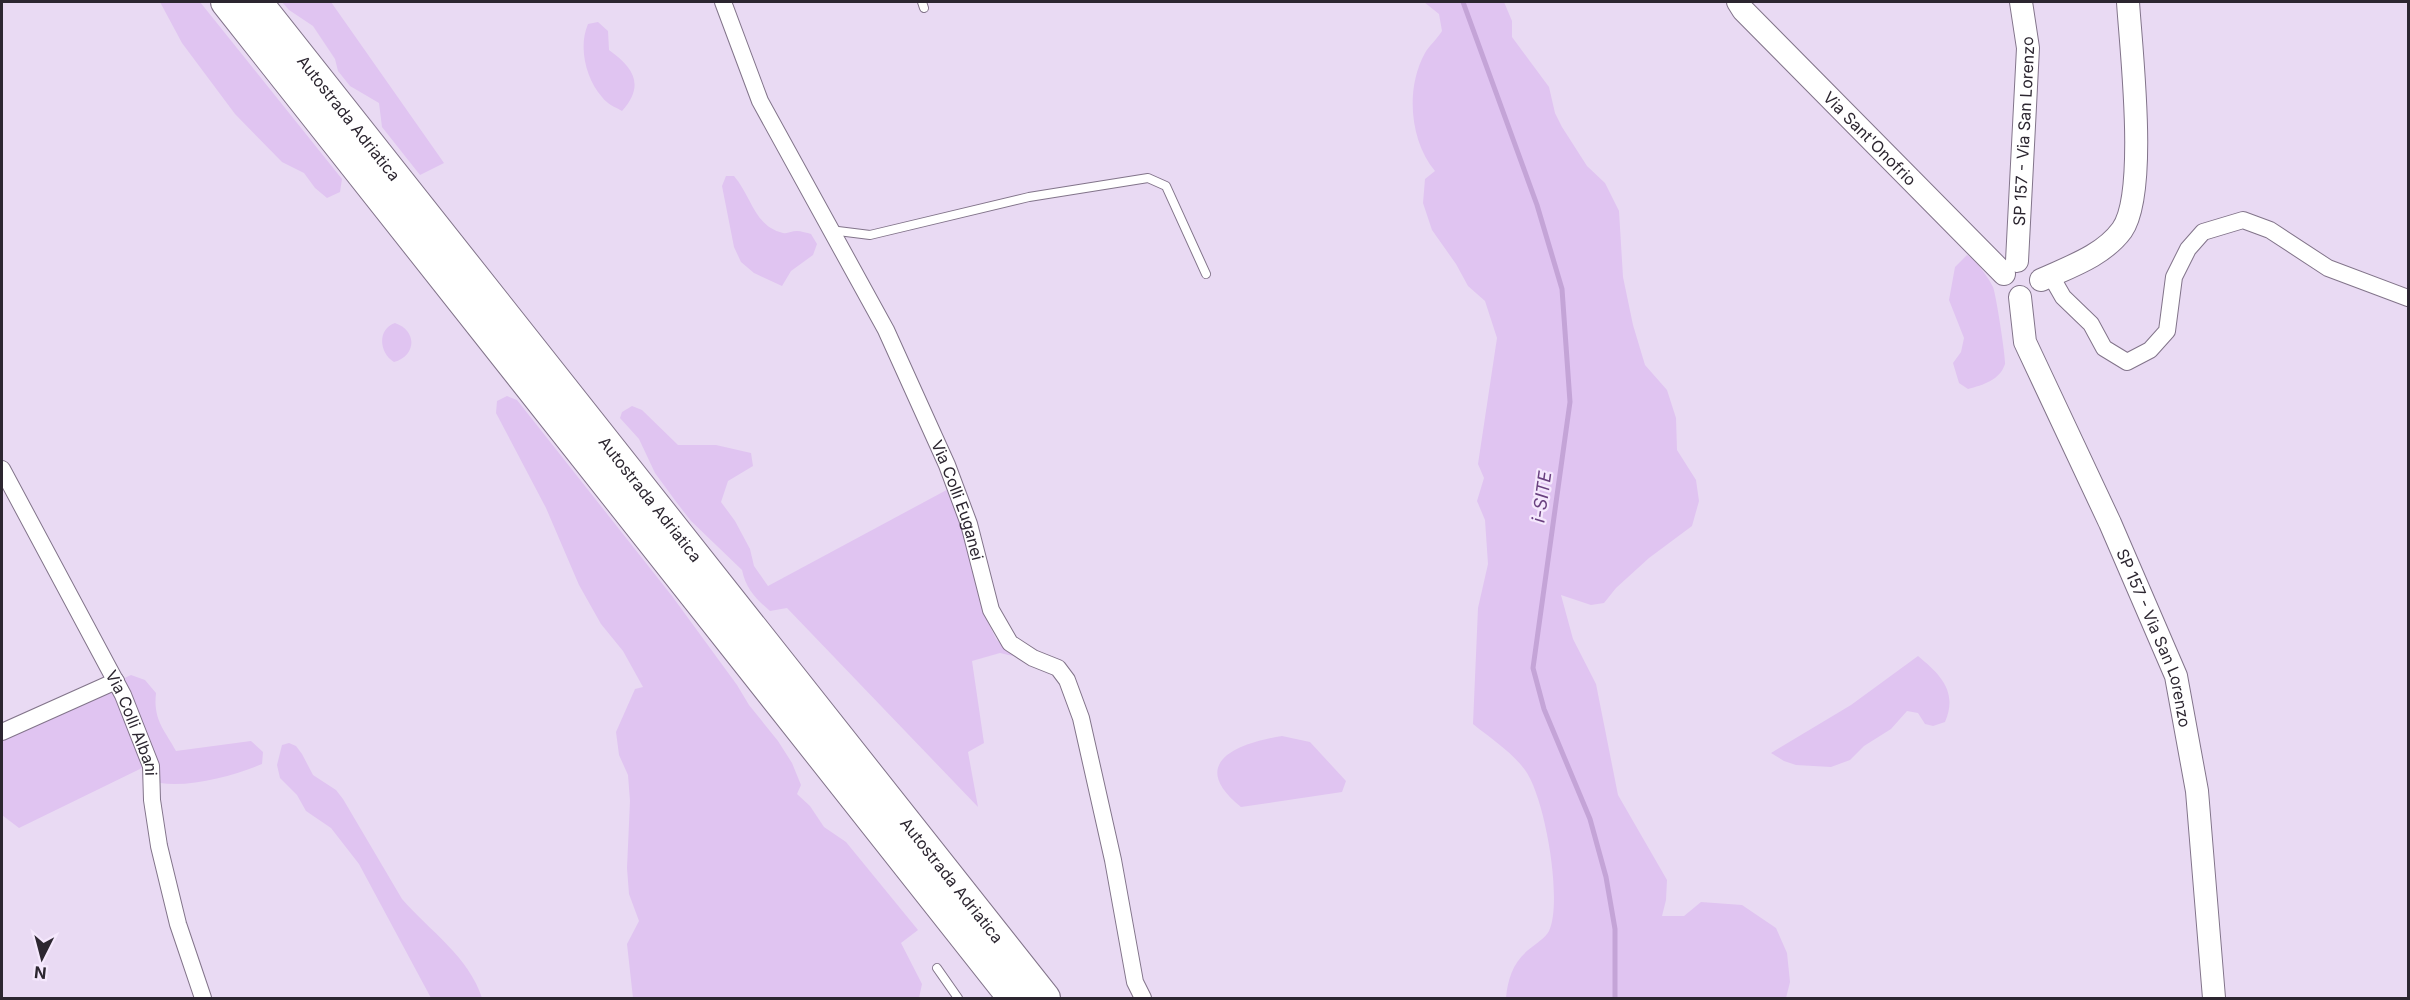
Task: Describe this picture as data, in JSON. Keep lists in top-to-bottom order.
{
  "streets": {
    "highway": ["Autostrada Adriatica"],
    "main road": ["SP 157 - Via San Lorenzo", "Via Sant'Onofrio"],
    "street": ["Via Colli Euganei", "Via Colli Albani"]
  },
  "crossings": [
    ["SP 157 - Via San Lorenzo", "Via Sant'Onofrio"]
  ],
  "water": ["i-SITE"],
  "north": "bottom"
}
